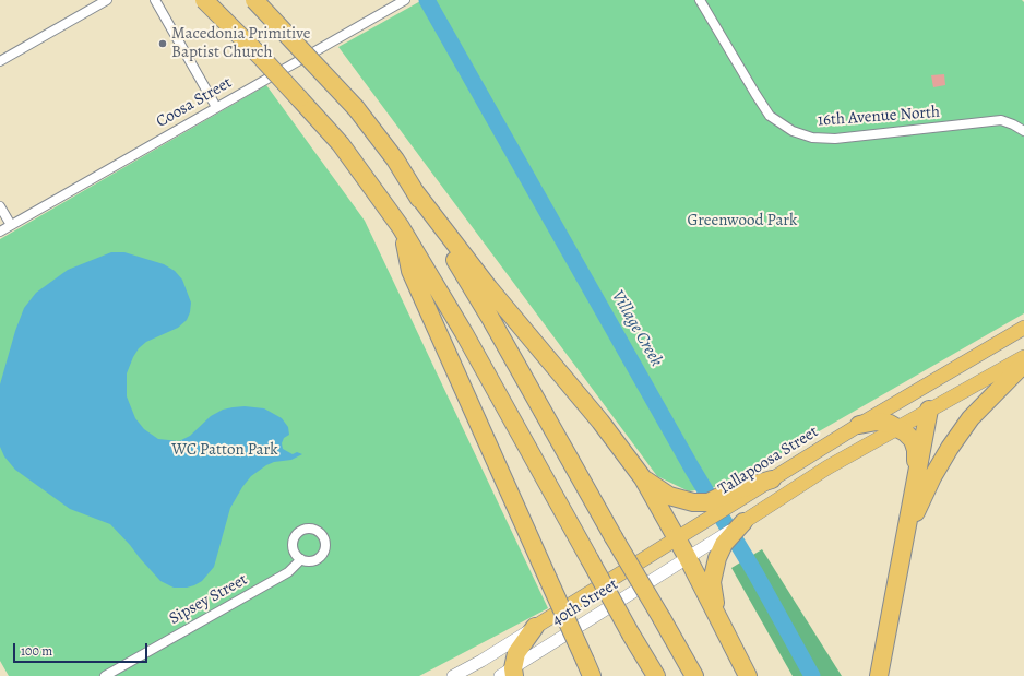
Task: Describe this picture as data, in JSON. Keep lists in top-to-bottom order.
{
  "streets": {
    "main road": ["Tallapoosa Street"],
    "street": [
      "Coosa Street",
      "16th Avenue North",
      "Sipsey Street",
      "40th Street"
    ]
  },
  "crossings": [
    ["Tallapoosa Street", "40th Street"]
  ],
  "water": ["Village Creek"],
  "parks": ["Greenwood Park", "WC Patton Park"],
  "places": ["Macedonia Primitive Baptist Church"],
  "scale_bar": "100 m"
}
